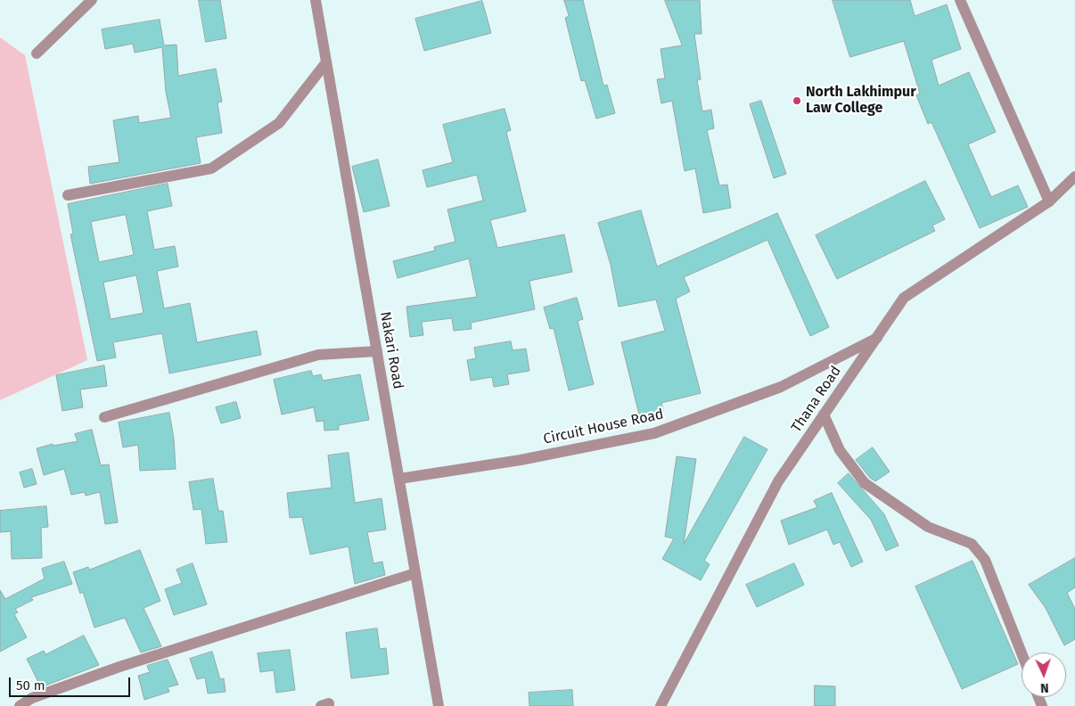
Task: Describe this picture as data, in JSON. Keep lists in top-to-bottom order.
{
  "streets": {
    "street": ["Nakari Road", "Thana Road", "Circuit House Road"]
  },
  "crossings": [
    ["Nakari Road", "Circuit House Road"],
    ["Thana Road", "Circuit House Road"]
  ],
  "places": ["North Lakhimpur Law College"],
  "scale_bar": "50 m",
  "north": "bottom"
}
